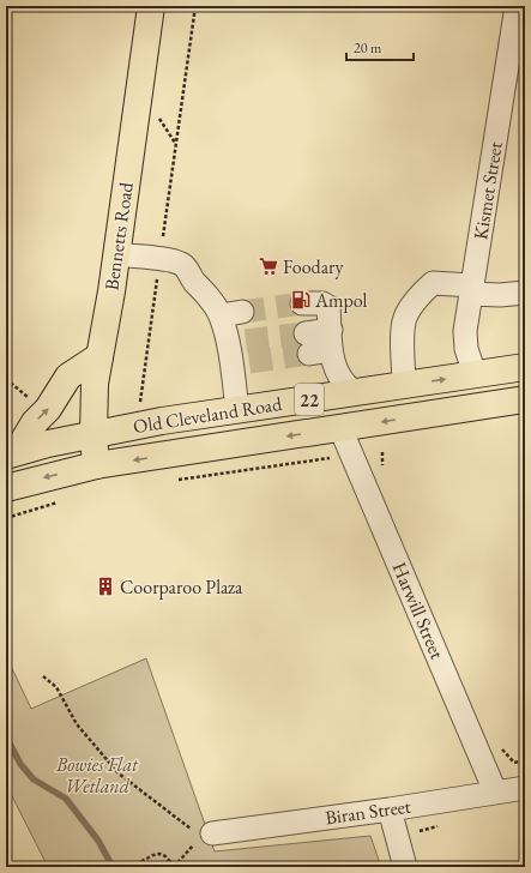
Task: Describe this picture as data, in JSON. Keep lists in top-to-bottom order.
{
  "streets": {
    "main road": ["Bennetts Road", "22", "Old Cleveland Road"],
    "street": ["Kismet Street", "Harwill Street", "Biran Street"]
  },
  "crossings": [
    ["Kismet Street", "Old Cleveland Road"],
    ["Bennetts Road", "Old Cleveland Road"],
    ["Old Cleveland Road", "Harwill Street"],
    ["Harwill Street", "Biran Street"]
  ],
  "parks": ["Bowies Flat Wetland"],
  "places": {
    "supermarket": ["Foodary"],
    "fuel station": ["Ampol"],
    "building": ["Coorparoo Plaza"]
  },
  "scale_bar": "20 m"
}
